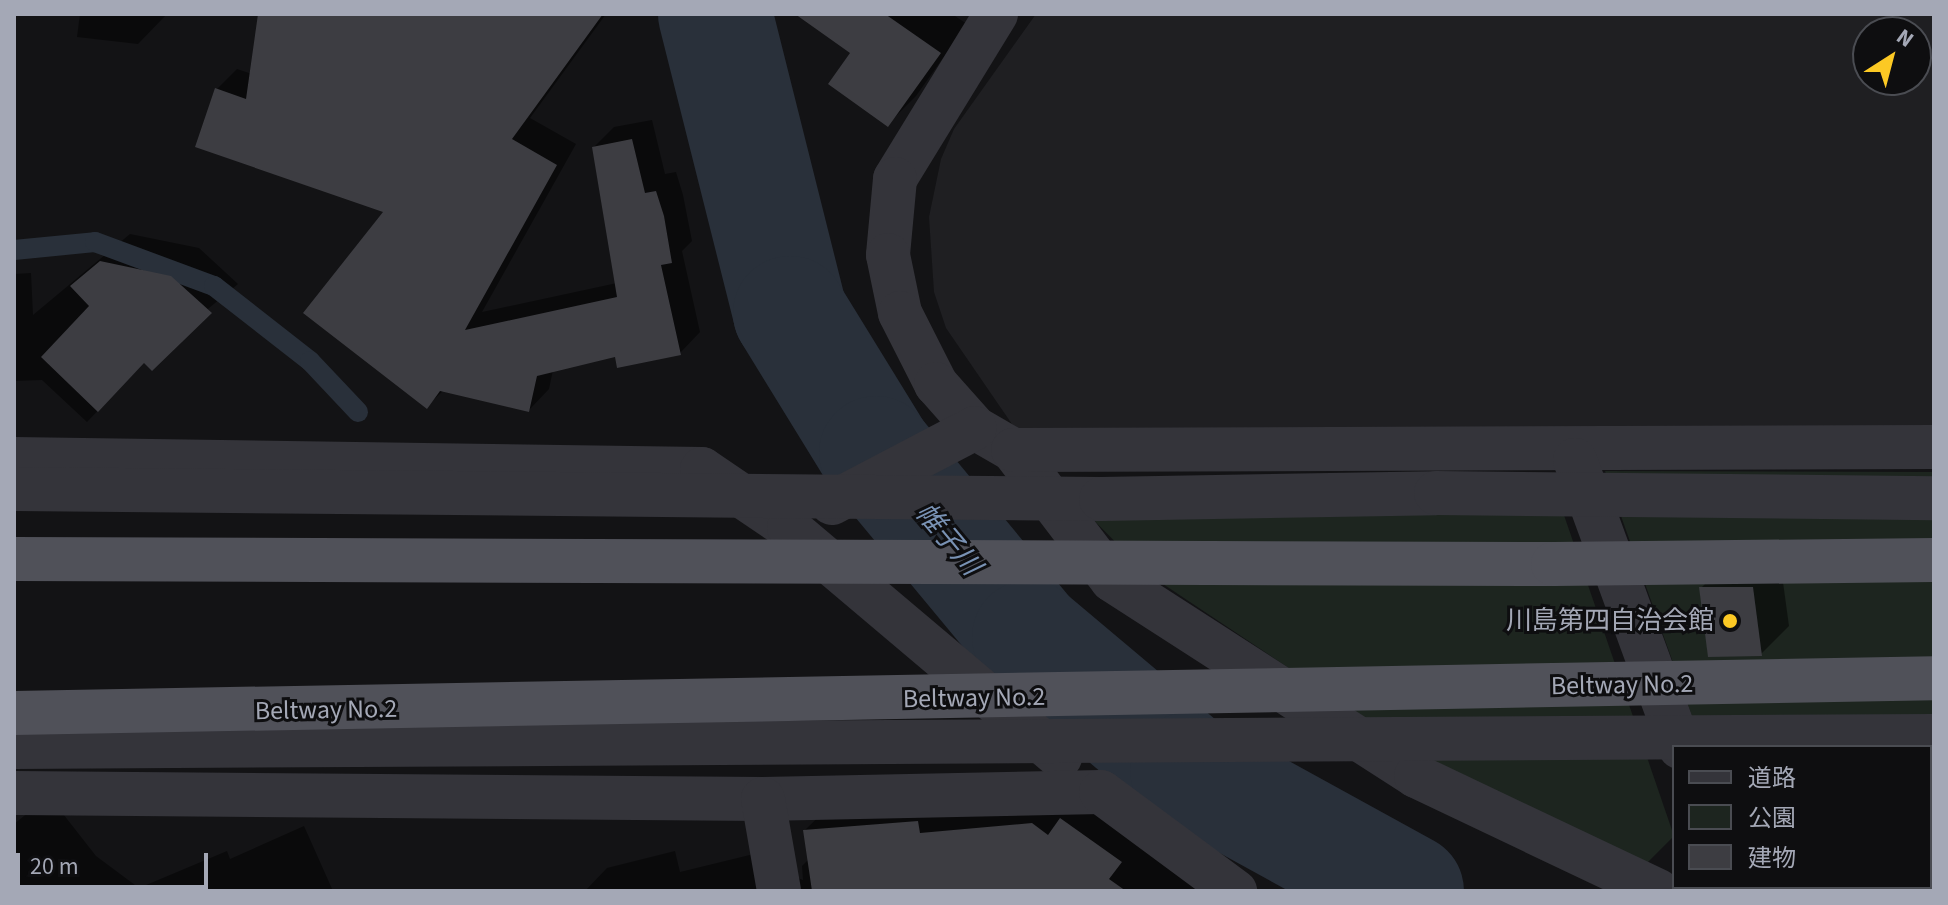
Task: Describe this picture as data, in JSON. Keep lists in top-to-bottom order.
{
  "streets": {
    "main road": ["Beltway No.2"]
  },
  "water": ["帷子川"],
  "places": ["川島第四自治会館"],
  "legend": ["道路", "公園", "建物"],
  "scale_bar": "20 m",
  "north": "top right"
}
